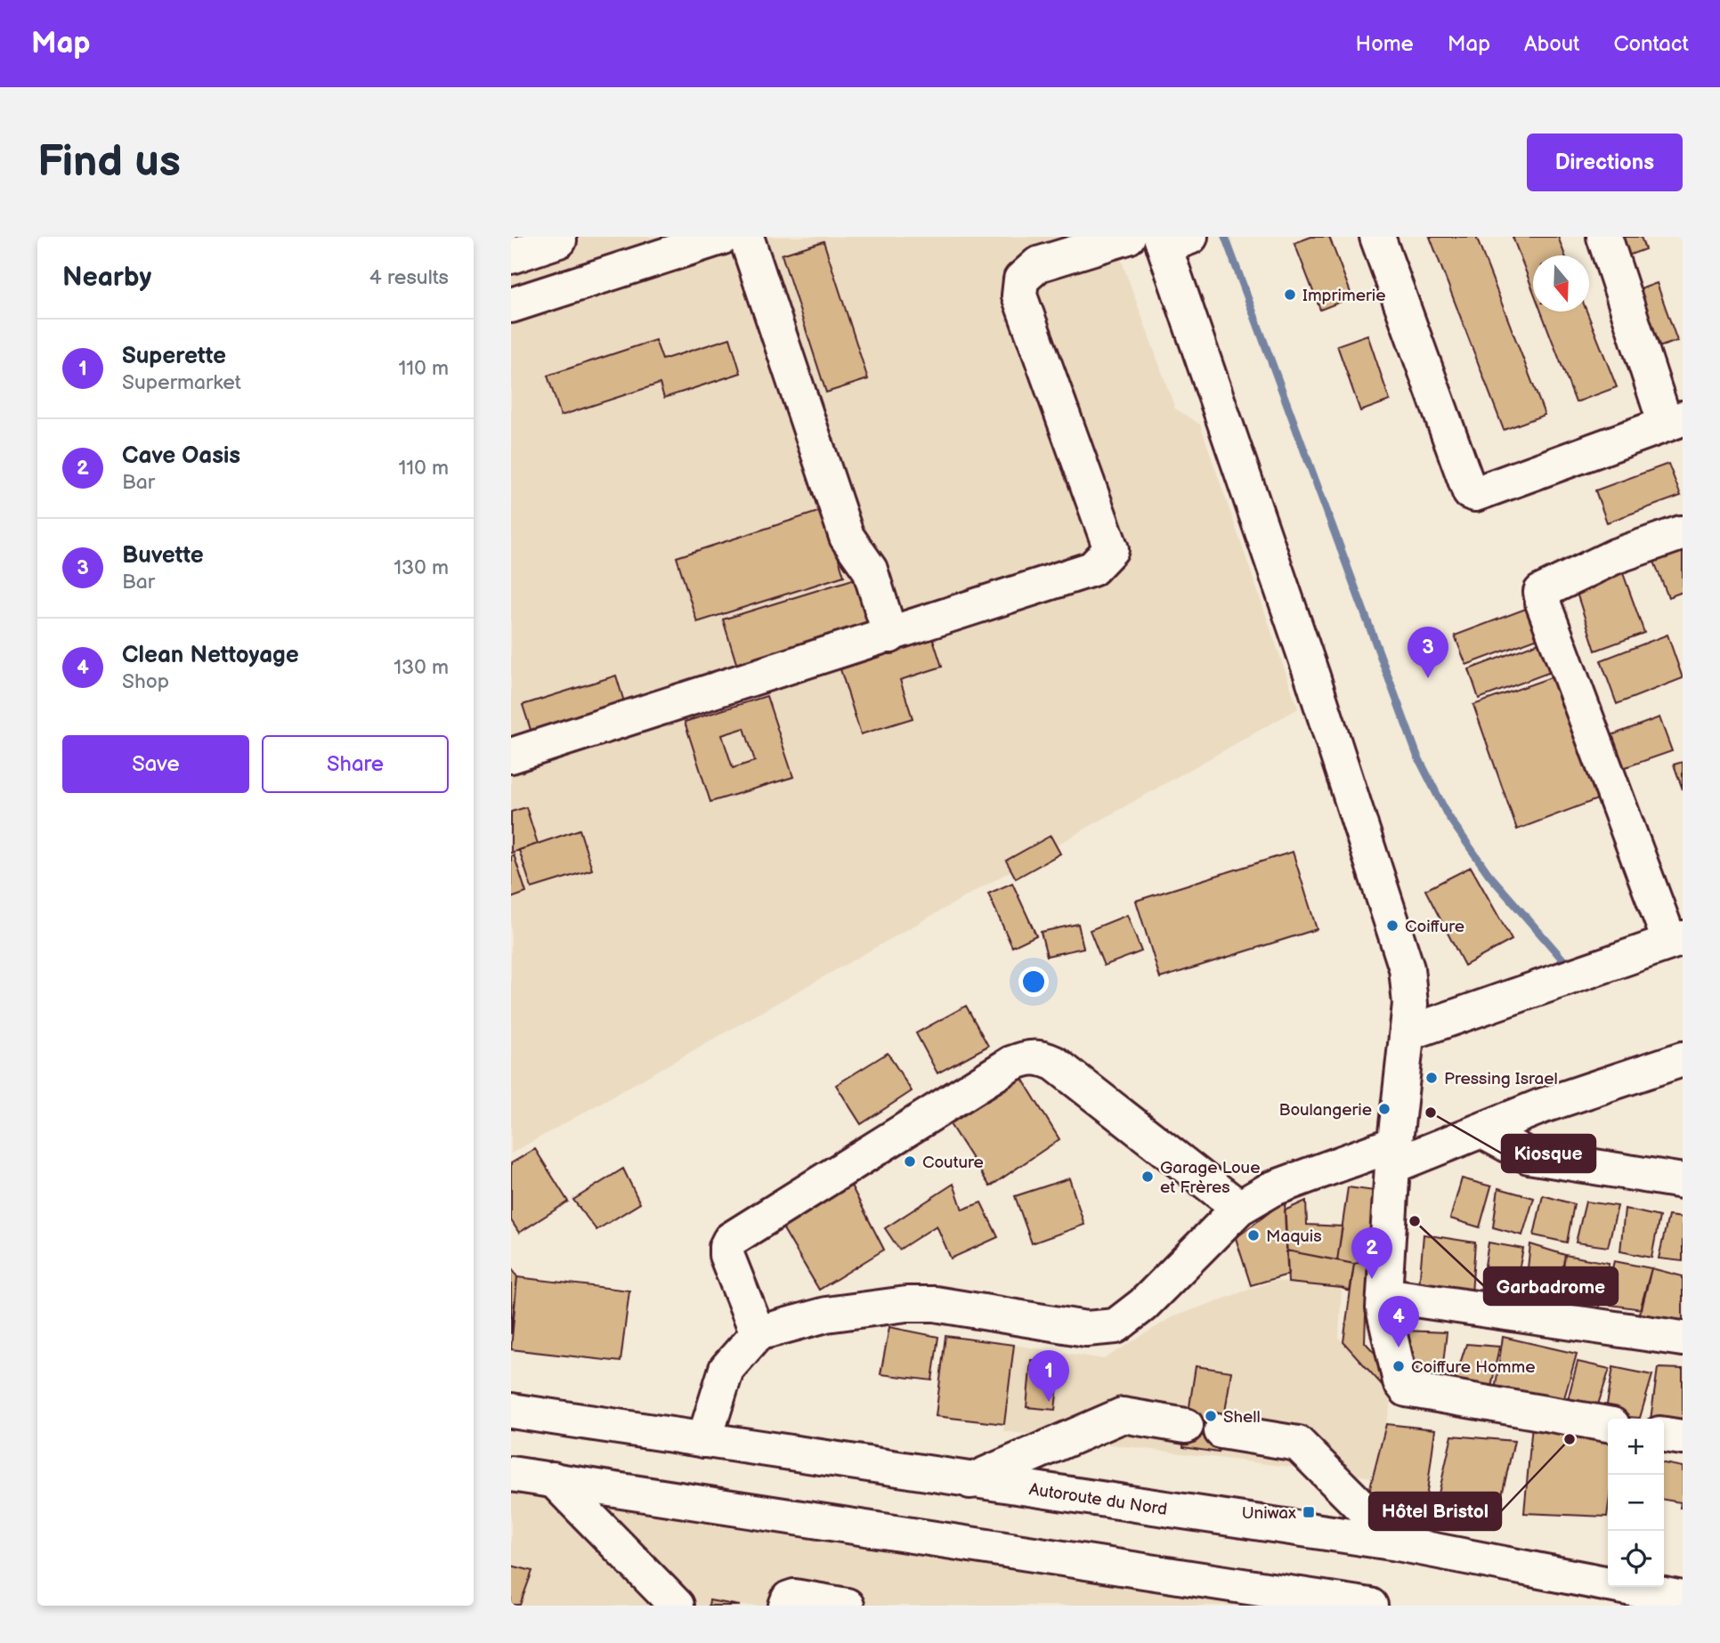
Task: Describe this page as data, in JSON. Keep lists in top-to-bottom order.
{
  "streets": {
    "main road": ["Autoroute du Nord"]
  },
  "places": {
    "other": [
      "Imprimerie",
      "Coiffure",
      "Pressing Israel",
      "Boulangerie",
      "Kiosque",
      "Couture",
      "Garage Loue et Frères",
      "Garbadrome",
      "Maquis",
      "Coiffure Homme",
      "Shell",
      "Hôtel Bristol"
    ],
    "transit": ["Uniwax"]
  },
  "north": "bottom",
  "page": {
    "header": "Map",
    "nav": [
      "Home",
      "Map",
      "About",
      "Contact"
    ],
    "buttons": [
      "Directions",
      ["Save", "Share"]
    ],
    "title": "Find us",
    "heading": ["Nearby", "4 results"],
    "list": [
      {
        "mark": "1",
        "name": "Superette",
        "note": "Supermarket",
        "value": "110 m"
      },
      {
        "mark": "2",
        "name": "Cave Oasis",
        "note": "Bar",
        "value": "110 m"
      },
      {
        "mark": "3",
        "name": "Buvette",
        "note": "Bar",
        "value": "130 m"
      },
      {
        "mark": "4",
        "name": "Clean Nettoyage",
        "note": "Shop",
        "value": "130 m"
      }
    ],
    "pins": [
      "3",
      "2",
      "4",
      "1"
    ],
    "map_buttons": ["+", "−"]
  }
}
